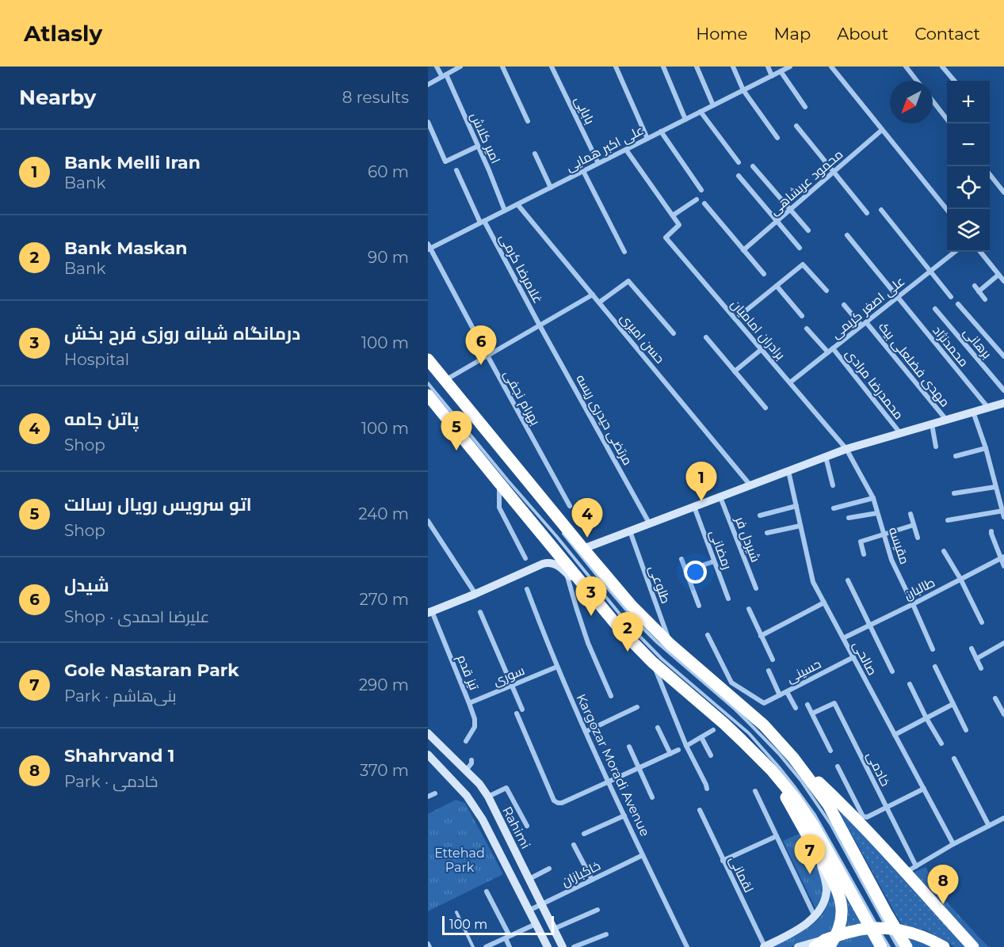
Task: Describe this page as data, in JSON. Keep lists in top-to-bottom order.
{
  "streets": {
    "main road": ["Rahimi"],
    "street": [
      "بابایی",
      "امیر کلاش",
      "علی اکبر همایی",
      "محمود عربشاهی",
      "غلامرضا کرمی",
      "علی اصغر کریمی",
      "برادران امامیان",
      "حسن امیری",
      "برهانی",
      "محمدنژاد",
      "مهدی فضلعلی بیک",
      "محمدرضا مرادی",
      "بهرام نجفی",
      "مرتضی حیدری ریسه",
      "شیردل فر",
      "مقیسه",
      "رمضانی",
      "طلوعی",
      "طالبان",
      "صالحی",
      "حسینی",
      "تیز قدم",
      "سوری",
      "Kargozar Moradi Avenue",
      "خادمی",
      "خاکبازان",
      "لقمانی"
    ]
  },
  "crossings": [
    ["بابایی", "علی اکبر همایی"],
    ["امیر کلاش", "علی اکبر همایی"],
    ["علی اکبر همایی", "غلامرضا کرمی"],
    ["علی اکبر همایی", "حسن امیری"],
    ["علی اکبر همایی", "بهرام نجفی"],
    ["غلامرضا کرمی", "مرتضی حیدری ریسه"],
    ["علی اصغر کریمی", "برادران امامیان"],
    ["علی اصغر کریمی", "محمدنژاد"],
    ["علی اصغر کریمی", "مهدی فضلعلی بیک"],
    ["علی اصغر کریمی", "محمدرضا مرادی"],
    ["برادران امامیان", "مقیسه"],
    ["مقیسه", "طالبان"],
    ["طالبان", "صالحی"],
    ["صالحی", "حسینی"],
    ["تیز قدم", "سوری"],
    ["سوری", "Kargozar Moradi Avenue"],
    ["Kargozar Moradi Avenue", "خاکبازان"],
    ["Rahimi", "خاکبازان"]
  ],
  "parks": ["Ettehad Park"],
  "scale_bar": "100 m",
  "north": "bottom left",
  "page": {
    "header": "Atlasly",
    "nav": [
      "Home",
      "Map",
      "About",
      "Contact"
    ],
    "heading": ["Nearby", "8 results"],
    "map_buttons": ["+", "−"],
    "list": [
      {
        "mark": "1",
        "name": "Bank Melli Iran",
        "note": "Bank",
        "value": "60 m"
      },
      {
        "mark": "2",
        "name": "Bank Maskan",
        "note": "Bank",
        "value": "90 m"
      },
      {
        "mark": "3",
        "name": "درمانگاه شبانه روزی فرح بخش",
        "note": "Hospital",
        "value": "100 m"
      },
      {
        "mark": "4",
        "name": "پاتن جامه",
        "note": "Shop",
        "value": "100 m"
      },
      {
        "mark": "5",
        "name": "اتو سرویس رویال رسالت",
        "note": "Shop",
        "value": "240 m"
      },
      {
        "mark": "6",
        "name": "شیدل",
        "note": "Shop · علیرضا احمدی",
        "value": "270 m"
      },
      {
        "mark": "7",
        "name": "Gole Nastaran Park",
        "note": "Park · بنی‌هاشم",
        "value": "290 m"
      },
      {
        "mark": "8",
        "name": "Shahrvand 1",
        "note": "Park · خادمی",
        "value": "370 m"
      }
    ],
    "pins": [
      "6",
      "5",
      "1",
      "4",
      "3",
      "2",
      "7",
      "8"
    ],
    "scale": "100 m"
  }
}
